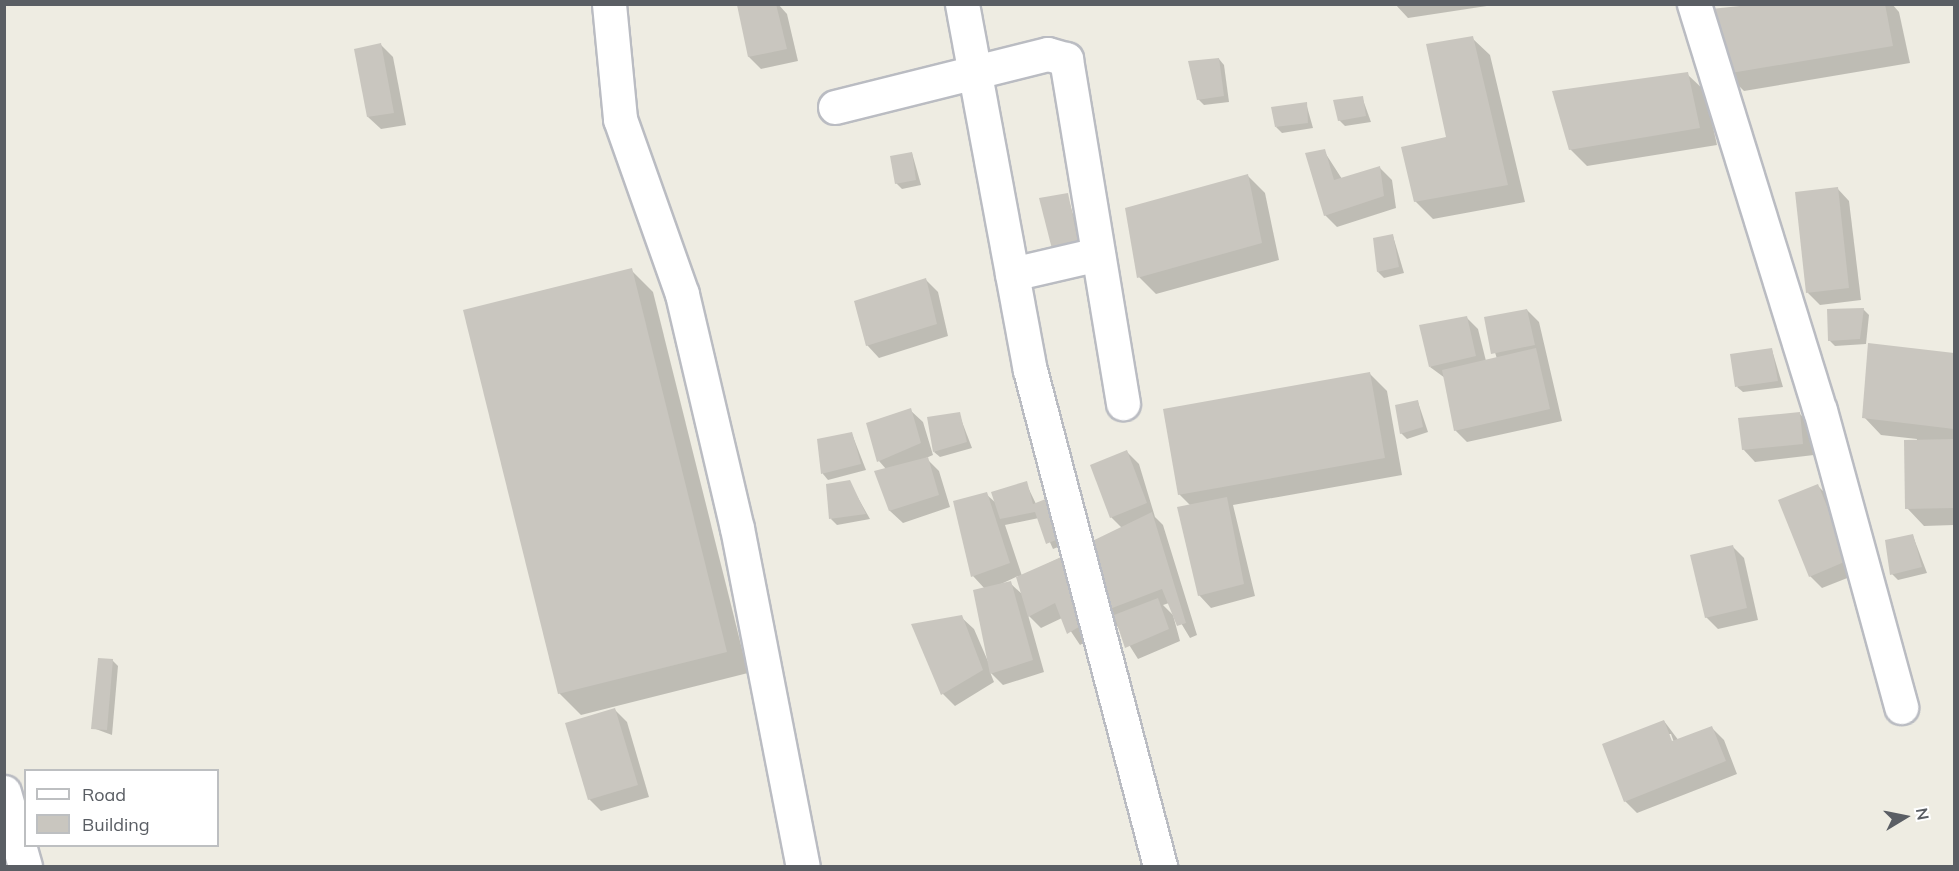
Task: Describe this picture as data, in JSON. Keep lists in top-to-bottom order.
{
  "legend": ["Road", "Building"],
  "north": "right"
}
